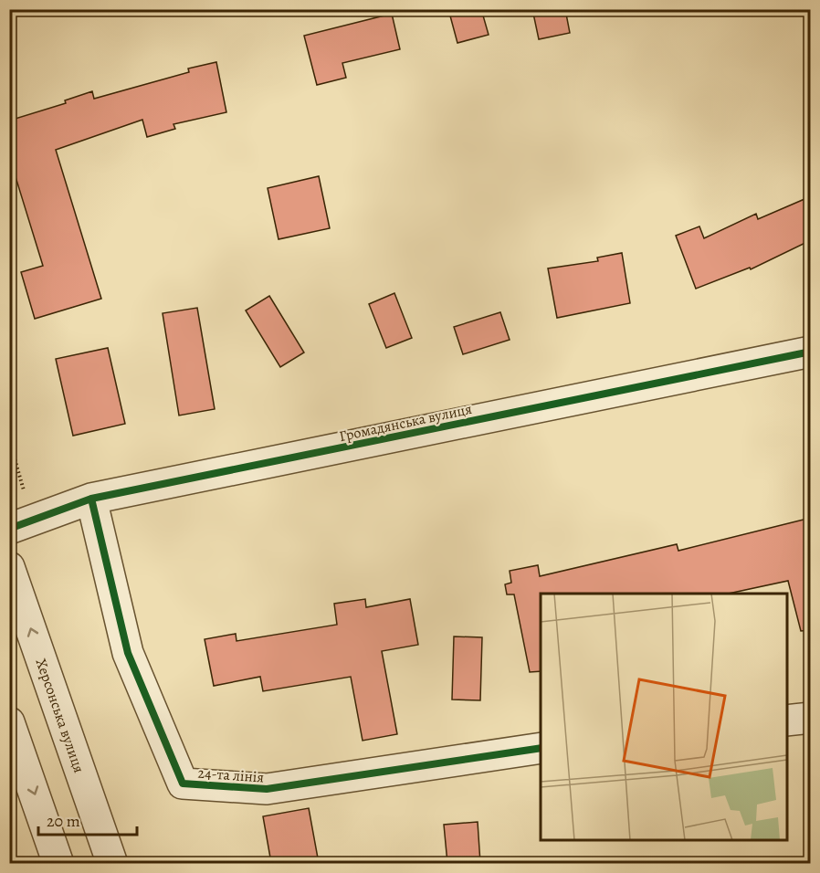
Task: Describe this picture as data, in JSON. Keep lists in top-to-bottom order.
{
  "streets": {
    "street": ["Громадянська вулиця", "Херсонська вулиця", "24-та лінія"]
  },
  "crossings": [
    ["Громадянська вулиця", "24-та лінія"]
  ],
  "scale_bar": "20 m"
}
